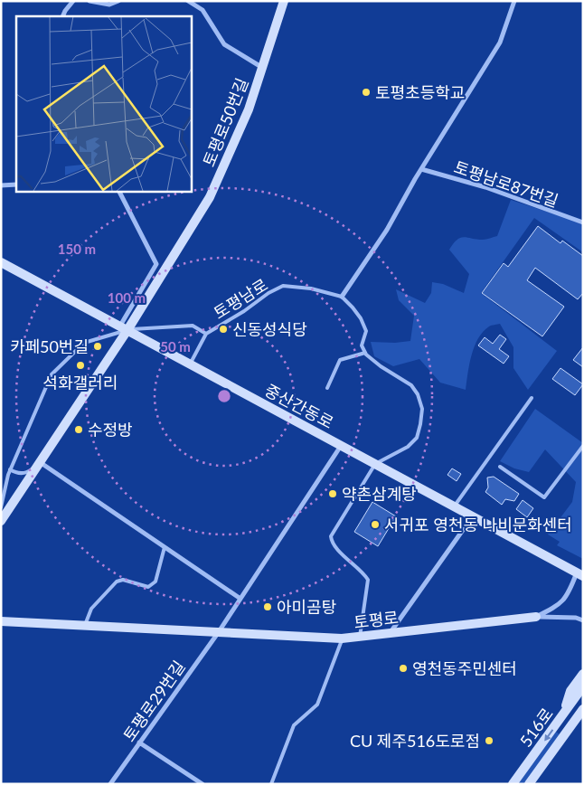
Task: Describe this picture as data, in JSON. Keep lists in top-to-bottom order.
{
  "streets": {
    "street": [
      "토평로50번길",
      "토평남로87번길",
      "중산간동로",
      "토평로",
      "토평로29번길",
      "516로"
    ],
    "lane": ["토평남로"]
  },
  "crossings": [
    ["토평로50번길", "토평남로"],
    ["토평로50번길", "중산간동로"],
    ["토평남로", "중산간동로"],
    ["토평로", "토평로29번길"]
  ],
  "places": [
    "토평초등학교",
    "신동성식당",
    "카페50번길",
    "석화갤러리",
    "수정방",
    "약촌삼계탕",
    "서귀포 영천동 나비문화센터",
    "아미곰탕",
    "영천동주민센터",
    "CU 제주516도로점"
  ],
  "rings": ["150 m", "100 m", "50 m"]
}
